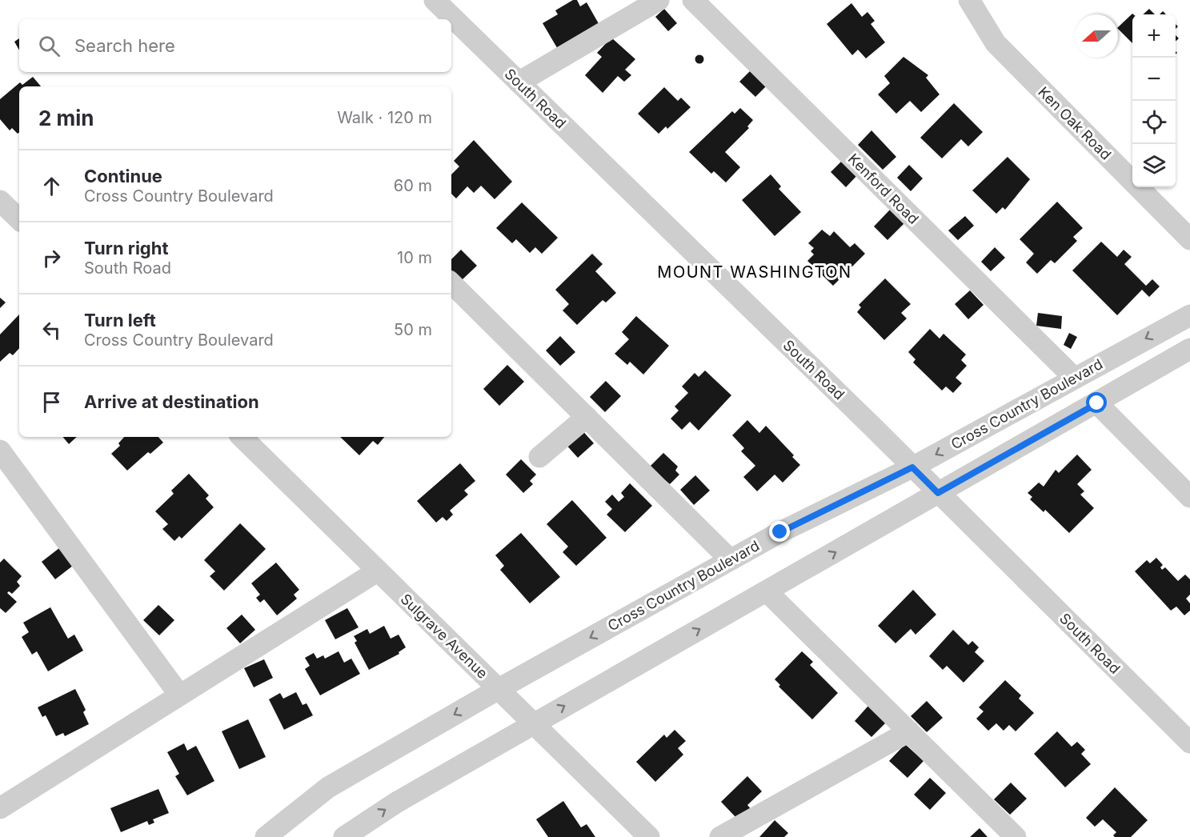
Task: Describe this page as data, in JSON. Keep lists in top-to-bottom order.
{
  "streets": {
    "street": [
      "South Road",
      "Ken Oak Road",
      "Kenford Road",
      "Cross Country Boulevard",
      "Sulgrave Avenue"
    ]
  },
  "crossings": [
    ["South Road", "Cross Country Boulevard"],
    ["Kenford Road", "Cross Country Boulevard"],
    ["Cross Country Boulevard", "Sulgrave Avenue"]
  ],
  "districts": ["MOUNT WASHINGTON"],
  "north": "left",
  "page": {
    "map_buttons": ["+", "−"],
    "search": "Search here",
    "heading": ["2 min", "Walk · 120 m"],
    "list": [
      ["Continue", "Cross Country Boulevard", "60 m"],
      ["Turn right", "South Road", "10 m"],
      ["Turn left", "Cross Country Boulevard", "50 m"],
      "Arrive at destination"
    ]
  }
}
